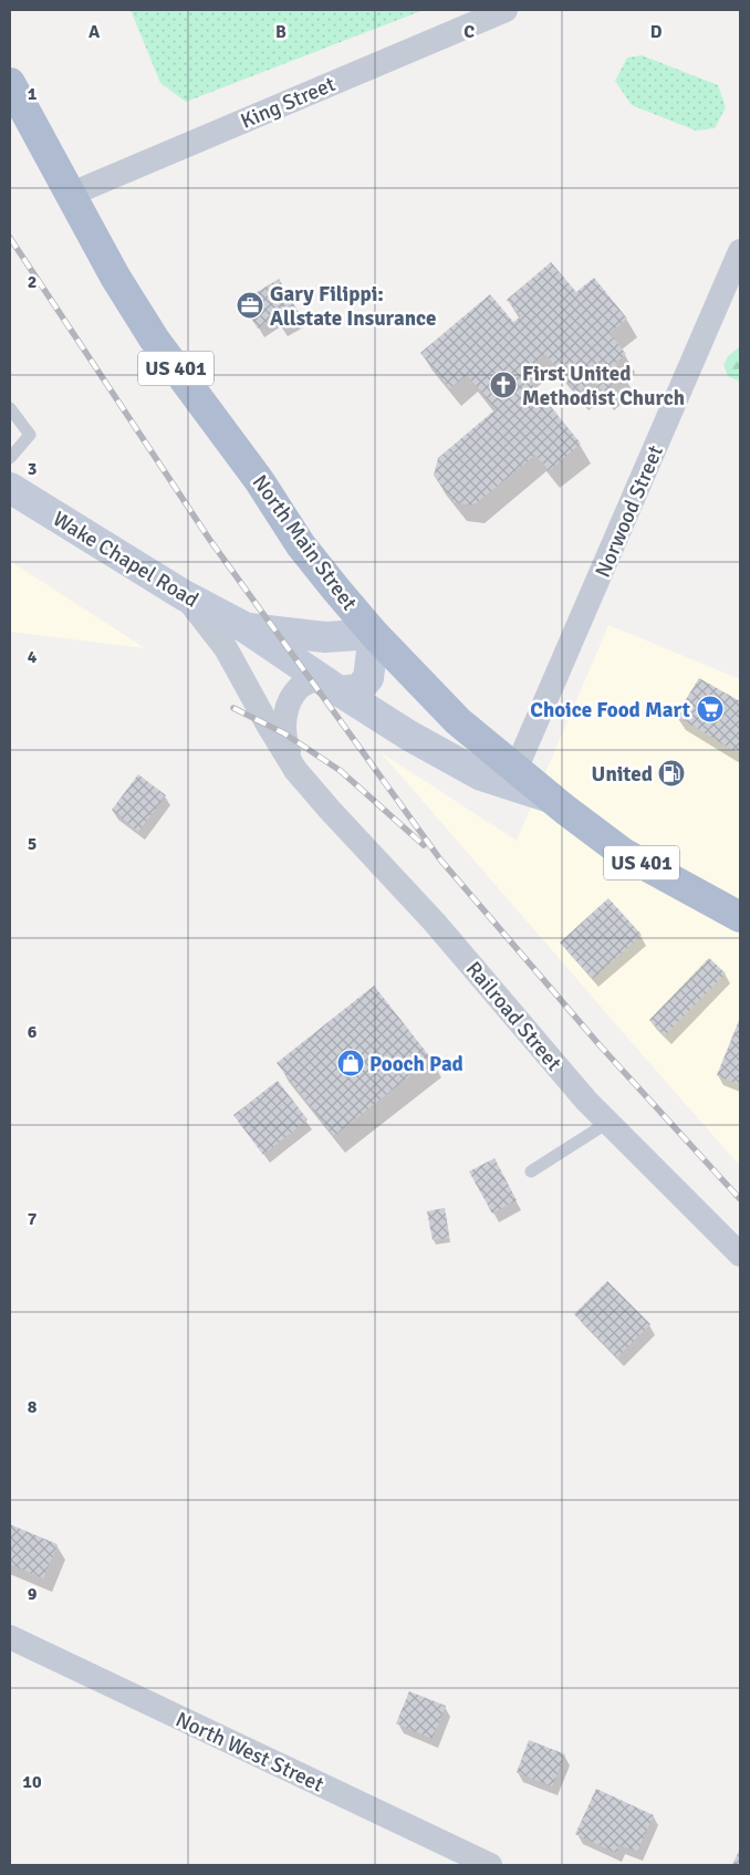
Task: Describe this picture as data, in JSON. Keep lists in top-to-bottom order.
{
  "streets": {
    "main road": ["US 401", "North Main Street", "Wake Chapel Road"],
    "street": [
      "King Street",
      "Norwood Street",
      "Railroad Street",
      "North West Street"
    ]
  },
  "crossings": [
    ["King Street", "North Main Street"],
    ["Norwood Street", "North Main Street"],
    ["North Main Street", "Wake Chapel Road"],
    ["Wake Chapel Road", "Railroad Street"]
  ],
  "places": {
    "office": ["Gary Filippi: Allstate Insurance"],
    "church": ["First United Methodist Church"],
    "supermarket": ["Choice Food Mart"],
    "fuel station": ["United"],
    "shop": ["Pooch Pad"]
  },
  "grid": {
    "columns": [
      "A",
      "B",
      "C",
      "D"
    ],
    "rows": [
      "1",
      "2",
      "3",
      "4",
      "5",
      "6",
      "7",
      "8",
      "9",
      "10"
    ]
  }
}
